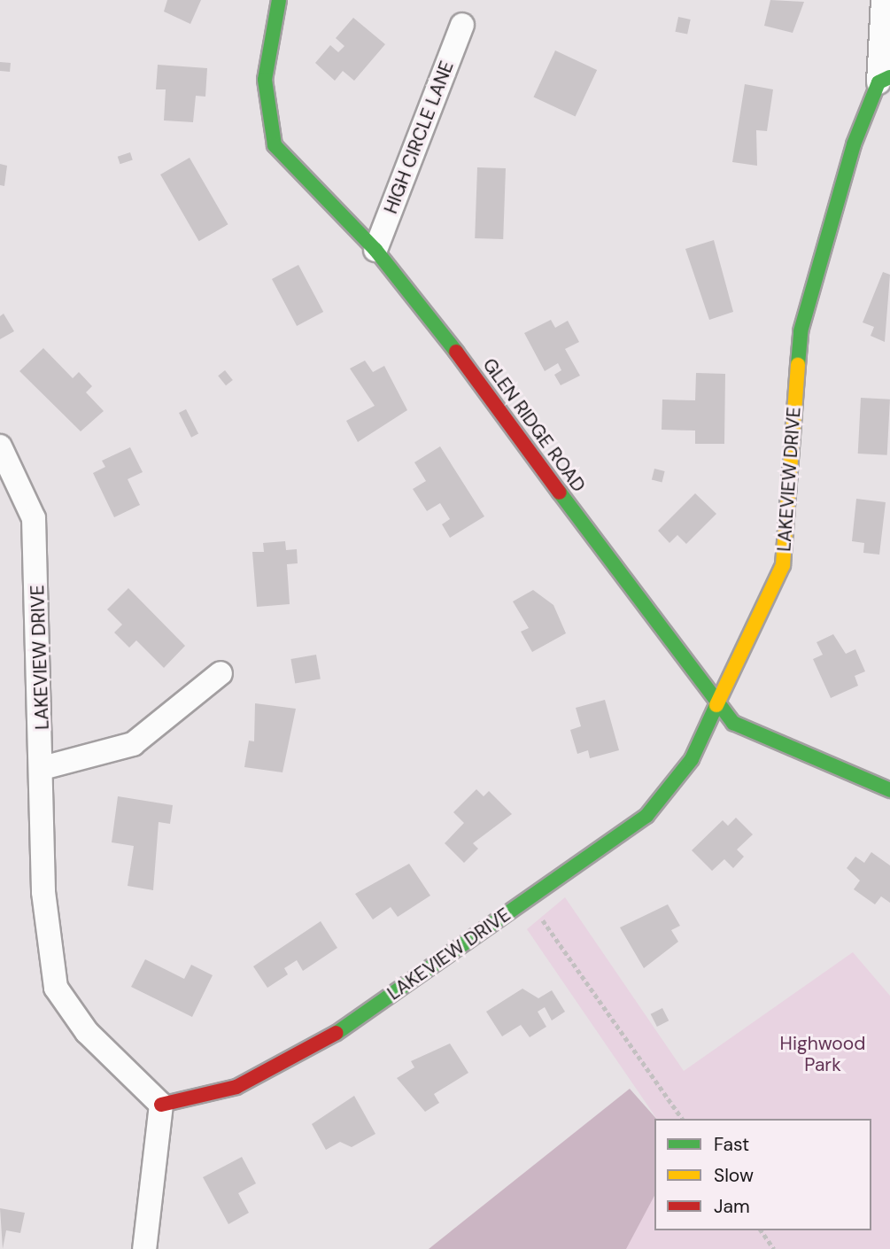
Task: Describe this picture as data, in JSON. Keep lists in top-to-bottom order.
{
  "streets": {
    "street": ["HIGH CIRCLE LANE", "GLEN RIDGE ROAD", "LAKEVIEW DRIVE"]
  },
  "crossings": [
    ["HIGH CIRCLE LANE", "GLEN RIDGE ROAD"],
    ["GLEN RIDGE ROAD", "LAKEVIEW DRIVE"]
  ],
  "parks": ["Highwood Park"],
  "legend": ["Fast", "Slow", "Jam"]
}
